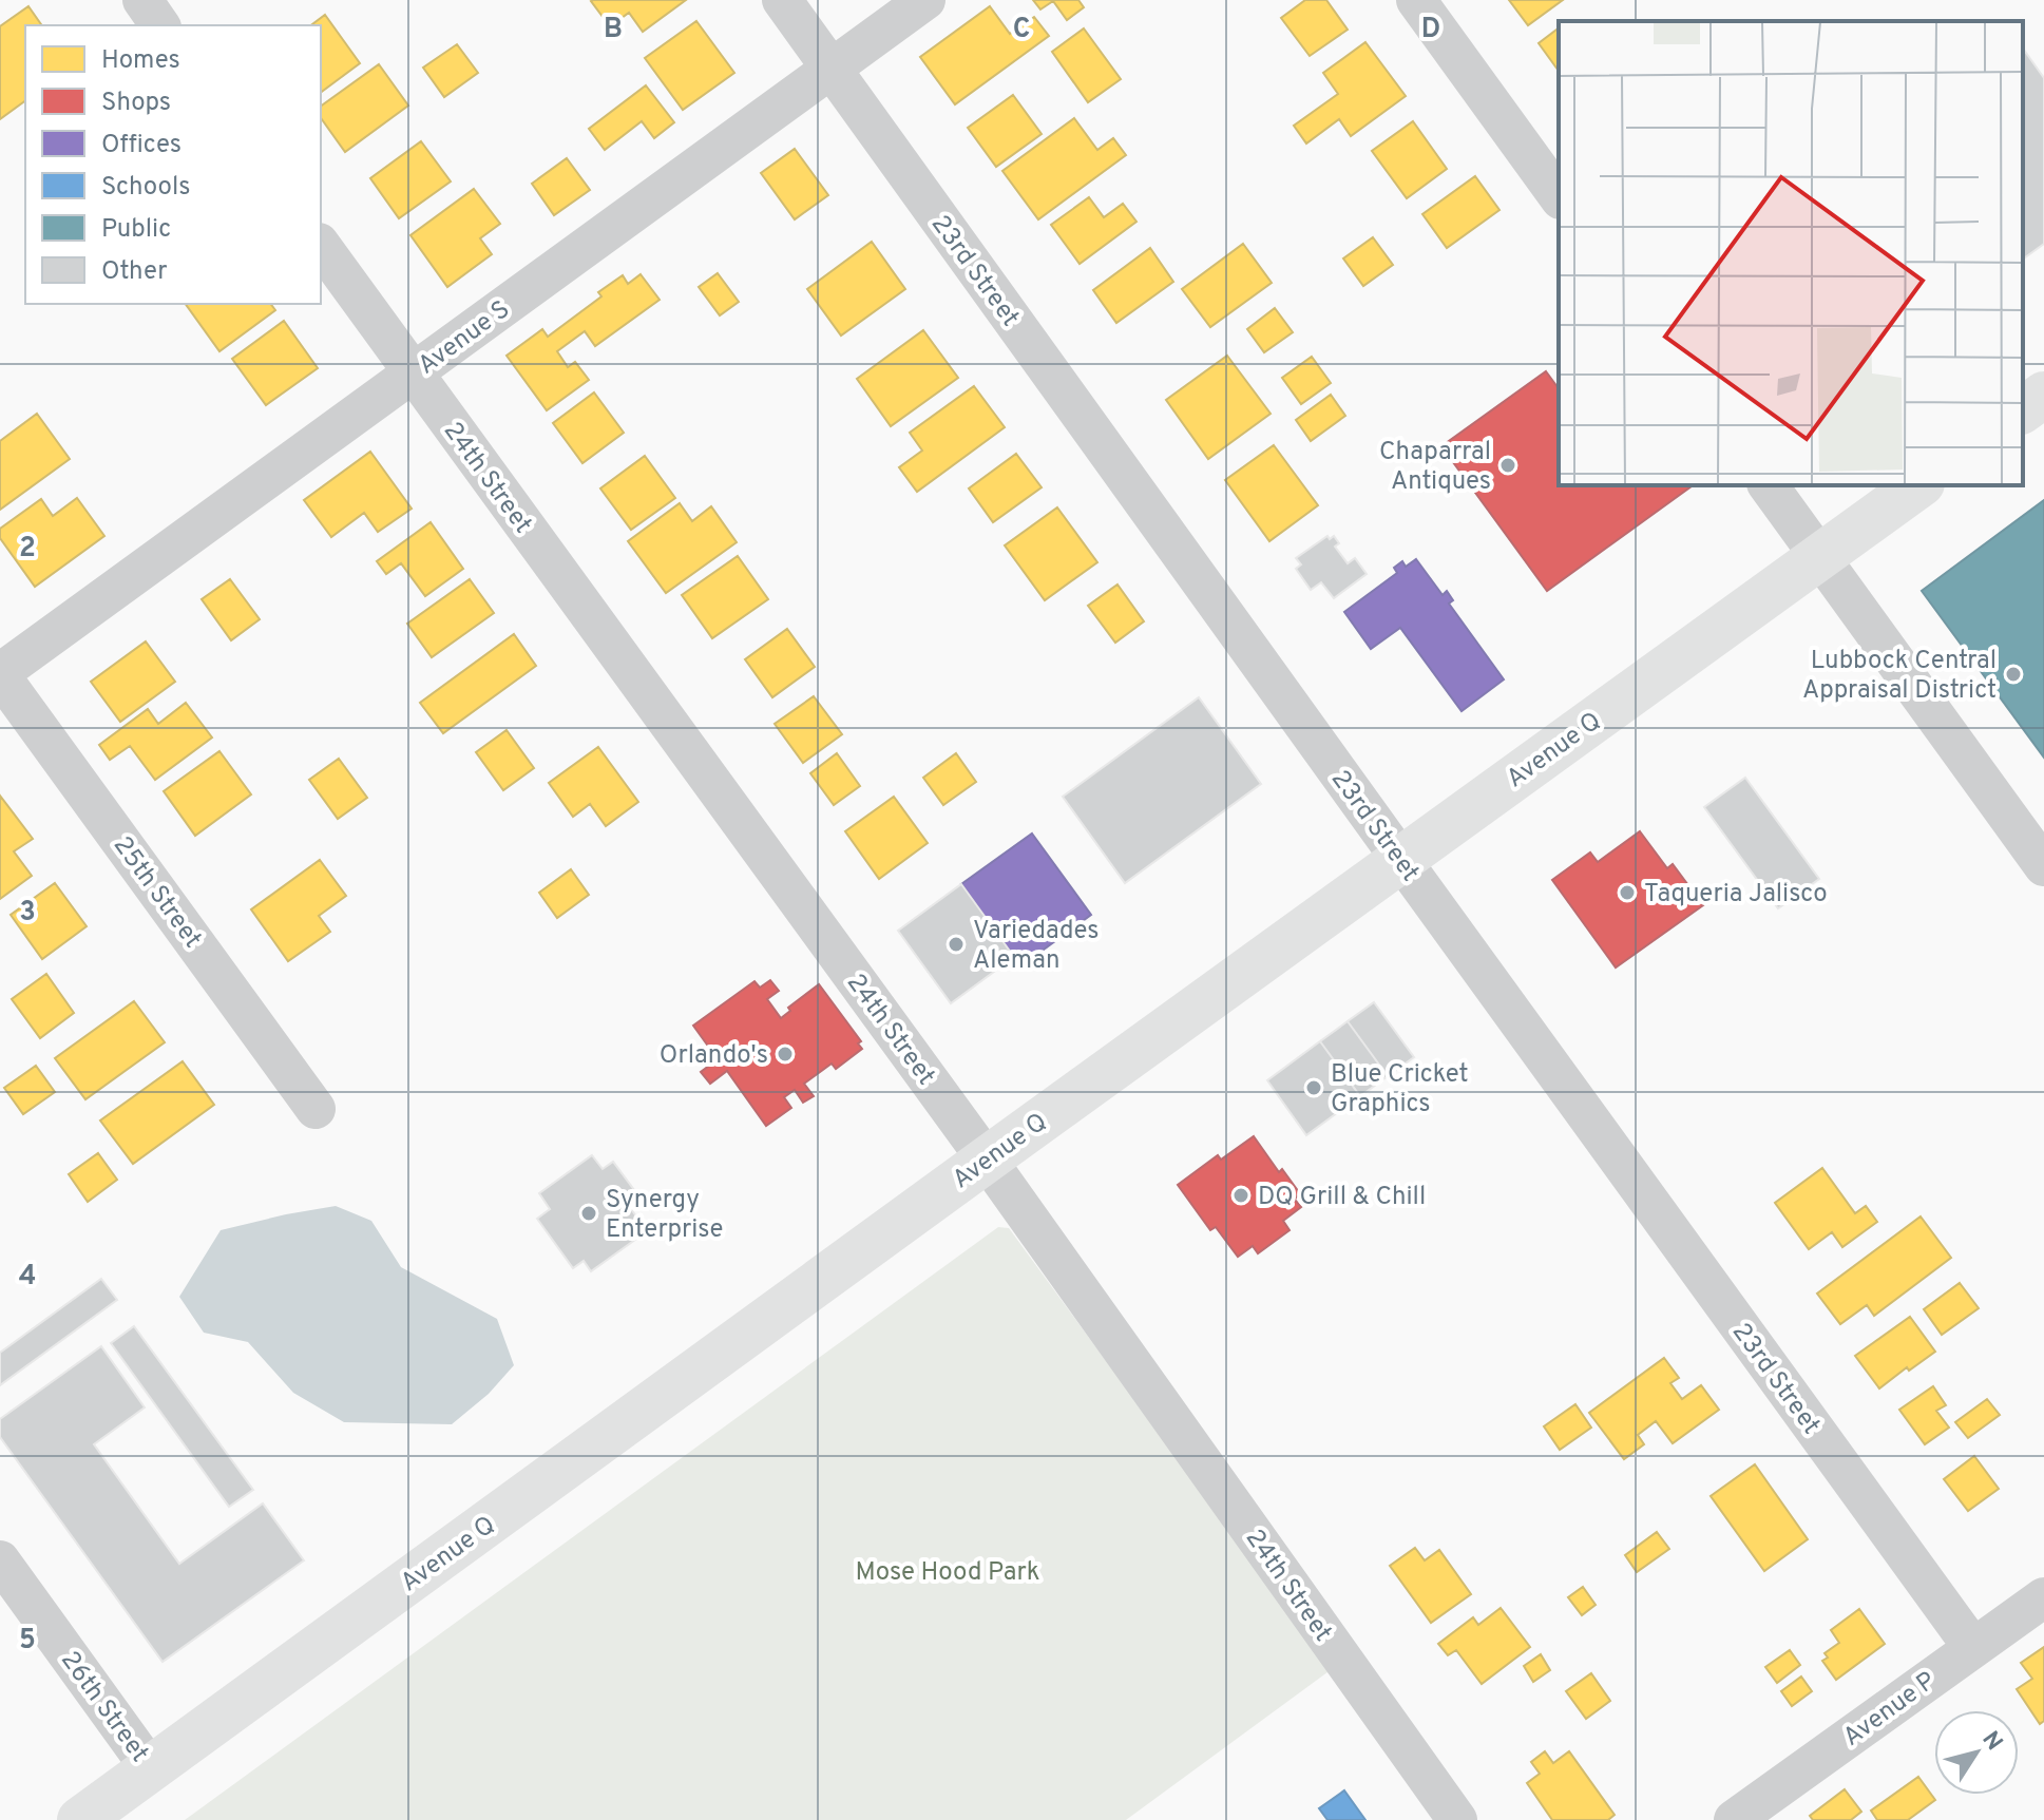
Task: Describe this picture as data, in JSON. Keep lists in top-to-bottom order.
{
  "streets": {
    "highway": ["Avenue Q"],
    "street": [
      "23rd Street",
      "Avenue S",
      "24th Street",
      "25th Street",
      "26th Street",
      "Avenue P"
    ]
  },
  "crossings": [
    ["23rd Street", "Avenue S"],
    ["23rd Street", "Avenue Q"],
    ["23rd Street", "Avenue P"],
    ["Avenue S", "24th Street"],
    ["Avenue S", "25th Street"],
    ["24th Street", "Avenue Q"],
    ["Avenue Q", "26th Street"]
  ],
  "parks": ["Mose Hood Park"],
  "places": [
    "Chaparral Antiques",
    "Lubbock Central Appraisal District",
    "Taqueria Jalisco",
    "Variedades Aleman",
    "Orlando's",
    "Blue Cricket Graphics",
    "DQ Grill & Chill",
    "Synergy Enterprise"
  ],
  "legend": [
    "Homes",
    "Shops",
    "Offices",
    "Schools",
    "Public",
    "Other"
  ],
  "north": "top right",
  "grid": {
    "columns": ["B", "C", "D"],
    "rows": [
      "2",
      "3",
      "4",
      "5"
    ]
  }
}
